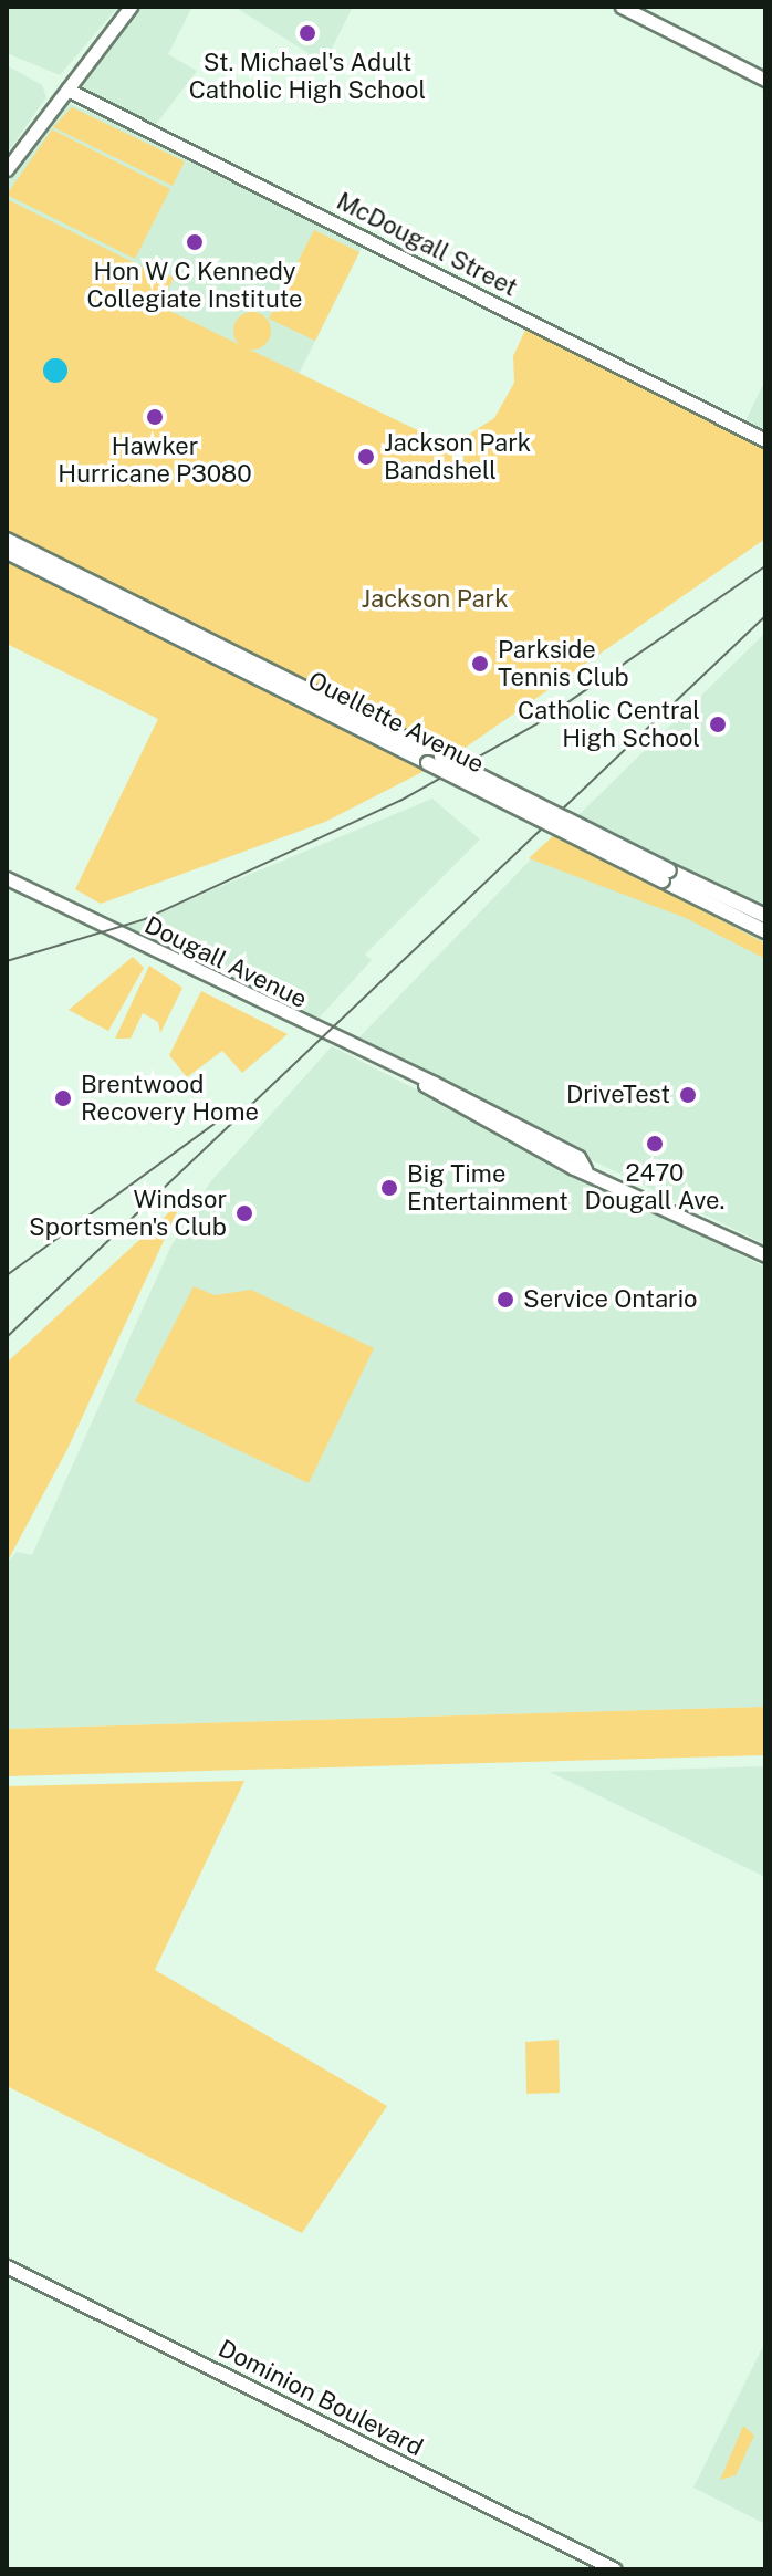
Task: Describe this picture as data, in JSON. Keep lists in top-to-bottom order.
{
  "streets": {
    "main road": ["Ouellette Avenue"],
    "street": ["McDougall Street", "Dougall Avenue", "Dominion Boulevard"]
  },
  "parks": ["Jackson Park"],
  "places": [
    "St. Michael's Adult Catholic High School",
    "Hon W C Kennedy Collegiate Institute",
    "Hawker Hurricane P3080",
    "Jackson Park Bandshell",
    "Parkside Tennis Club",
    "Catholic Central High School",
    "DriveTest",
    "Brentwood Recovery Home",
    "2470 Dougall Ave.",
    "Big Time Entertainment",
    "Windsor Sportsmen's Club",
    "Service Ontario"
  ]
}
